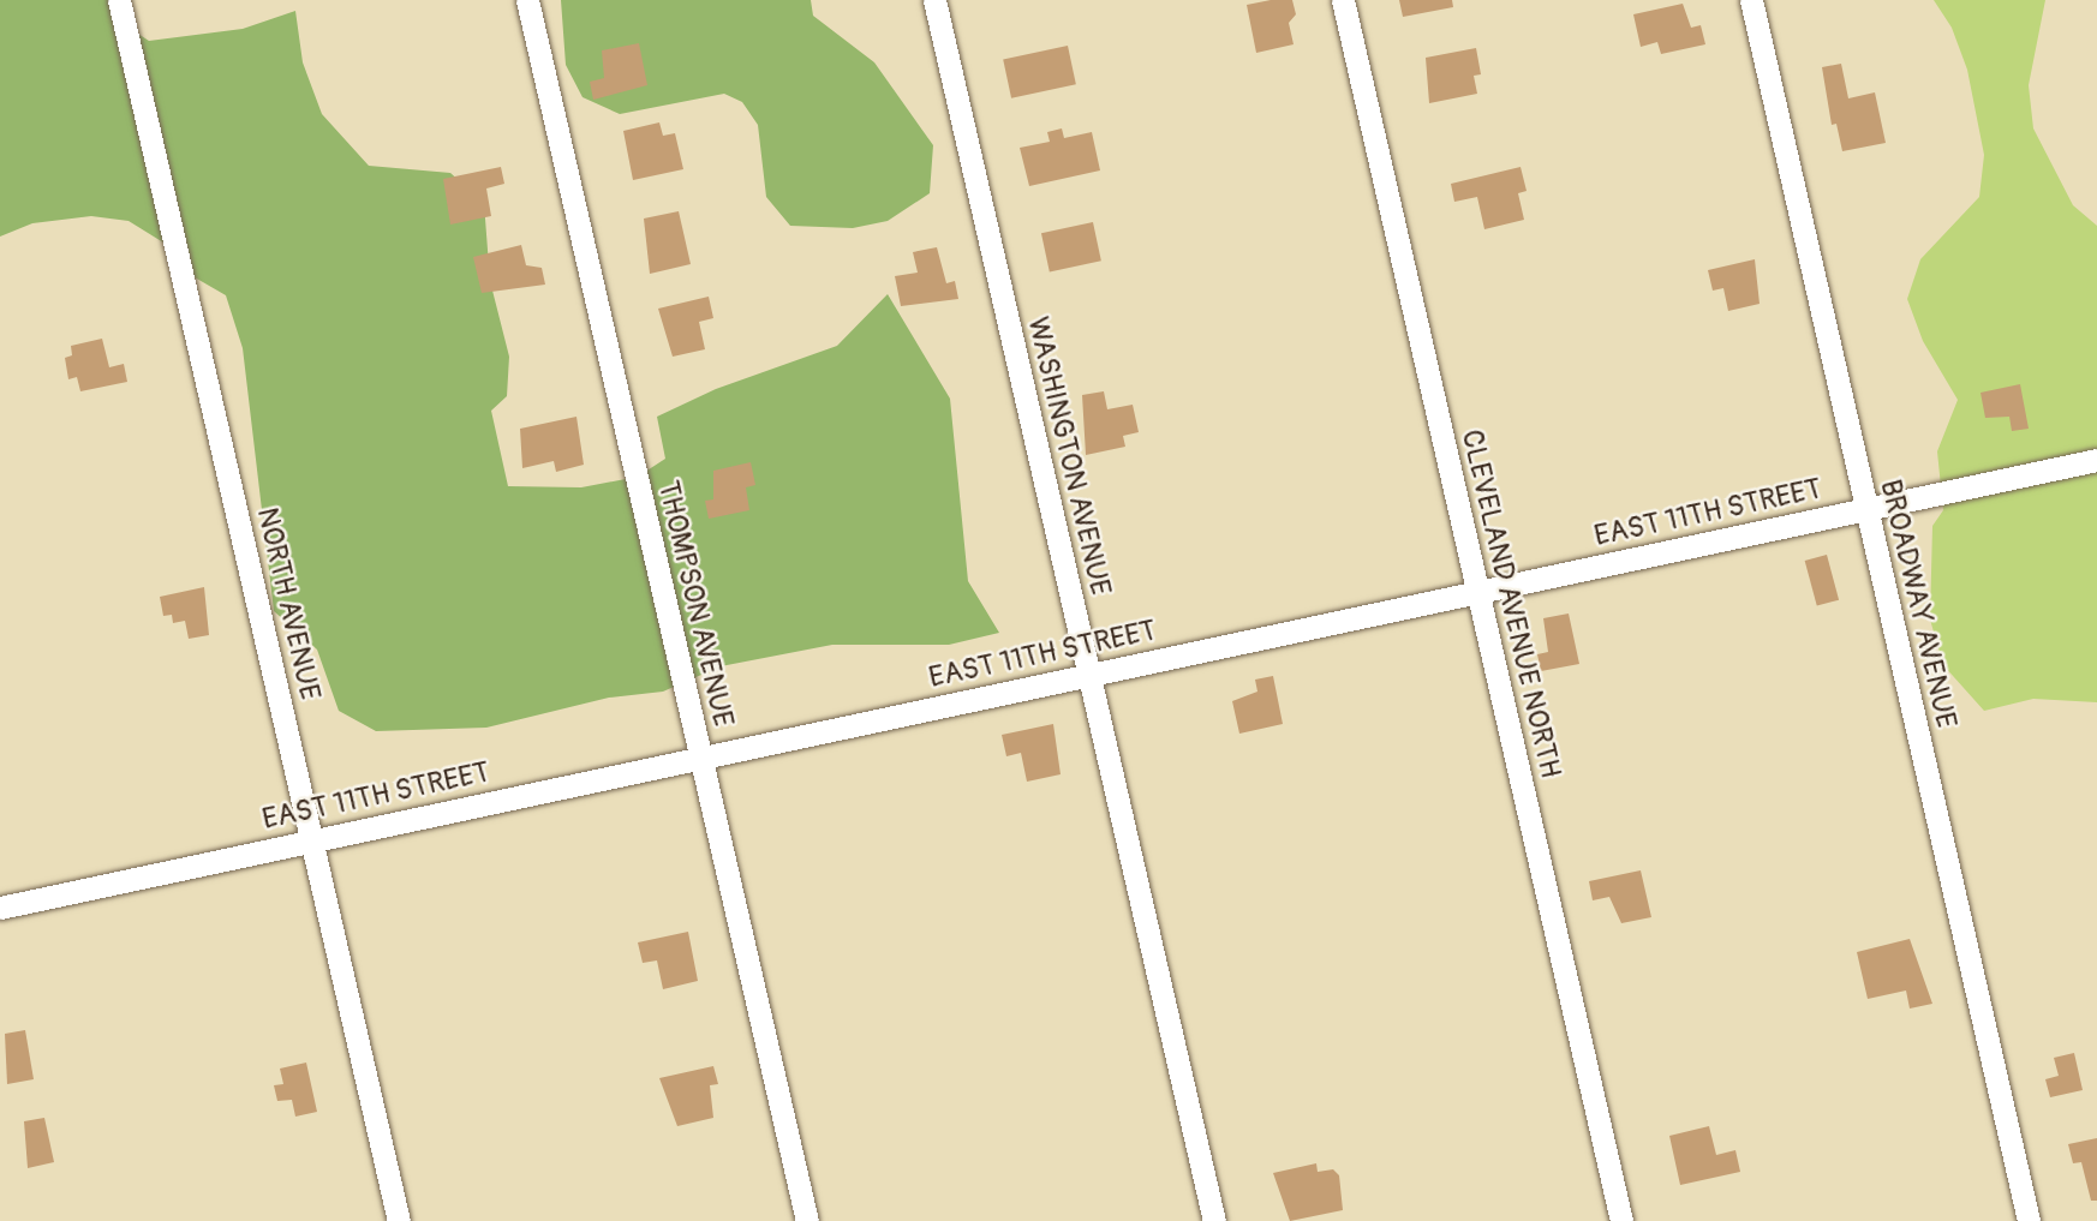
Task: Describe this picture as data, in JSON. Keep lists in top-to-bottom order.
{
  "streets": {
    "street": [
      "WASHINGTON AVENUE",
      "EAST 11TH STREET",
      "NORTH AVENUE",
      "THOMPSON AVENUE",
      "CLEVELAND AVENUE NORTH",
      "BROADWAY AVENUE"
    ]
  },
  "crossings": [
    ["WASHINGTON AVENUE", "EAST 11TH STREET"],
    ["EAST 11TH STREET", "NORTH AVENUE"],
    ["EAST 11TH STREET", "THOMPSON AVENUE"],
    ["EAST 11TH STREET", "CLEVELAND AVENUE NORTH"],
    ["EAST 11TH STREET", "BROADWAY AVENUE"]
  ]
}
